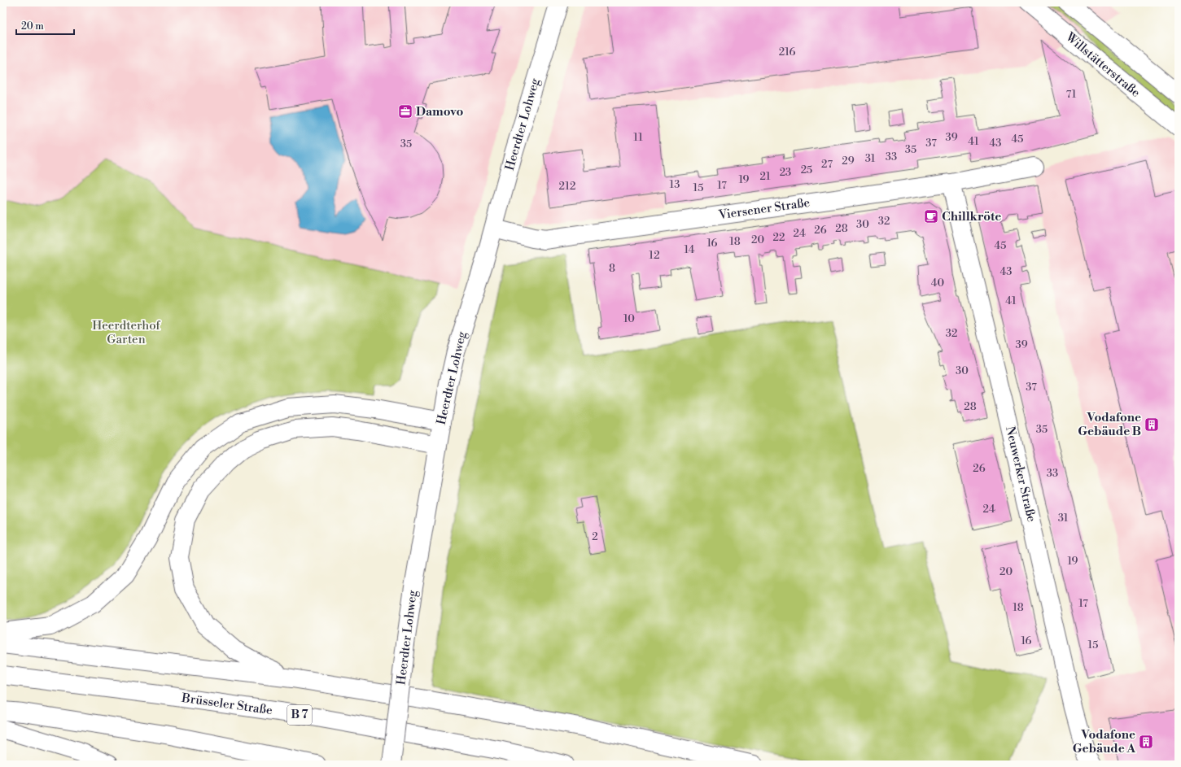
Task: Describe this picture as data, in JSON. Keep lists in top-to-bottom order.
{
  "streets": {
    "main road": [
      "Willstätterstraße",
      "Heerdter Lohweg",
      "Viersener Straße",
      "Neuwerker Straße",
      "Brüsseler Straße",
      "B 7"
    ]
  },
  "crossings": [
    ["Heerdter Lohweg", "Viersener Straße"],
    ["Viersener Straße", "Neuwerker Straße"]
  ],
  "parks": ["Heerdterhof Garten"],
  "places": {
    "office": ["Damovo"],
    "cafe": ["Chillkröte"],
    "building": ["Vodafone Gebäude B", "Vodafone Gebäude A"]
  },
  "house_numbers": [
    "216",
    "71",
    "11",
    "39",
    "45",
    "41",
    "37",
    "43",
    "35",
    "35",
    "33",
    "31",
    "29",
    "27",
    "25",
    "23",
    "21",
    "19",
    "13",
    "17",
    "212",
    "15",
    "32",
    "30",
    "28",
    "26",
    "24",
    "22",
    "20",
    "18",
    "16",
    "45",
    "14",
    "12",
    "8",
    "43",
    "40",
    "41",
    "10",
    "32",
    "39",
    "30",
    "37",
    "28",
    "35",
    "26",
    "33",
    "24",
    "31",
    "2",
    "19",
    "20",
    "17",
    "18",
    "16",
    "15"
  ],
  "scale_bar": "20 m"
}
